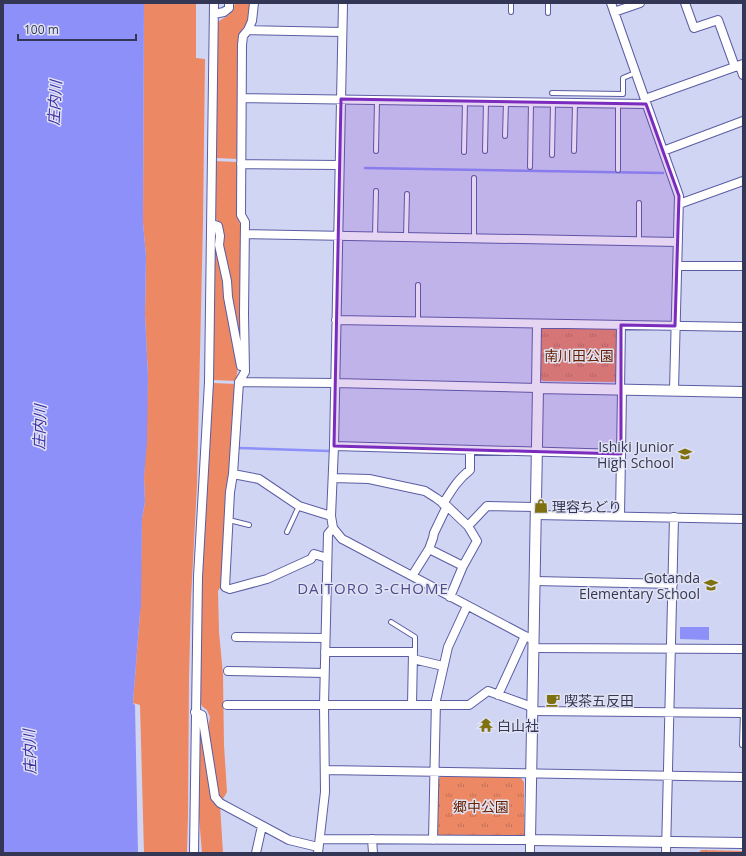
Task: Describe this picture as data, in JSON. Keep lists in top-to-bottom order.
{
  "districts": ["DAITORO 3-CHOME"],
  "water": ["庄内川"],
  "parks": ["南川田公園", "郷中公園"],
  "places": {
    "school or university": ["Ishiki Junior High School", "Gotanda Elementary School"],
    "shop": ["理容ちどり"],
    "cafe": ["喫茶五反田"],
    "temple": ["白山社"]
  },
  "scale_bar": "100 m"
}
